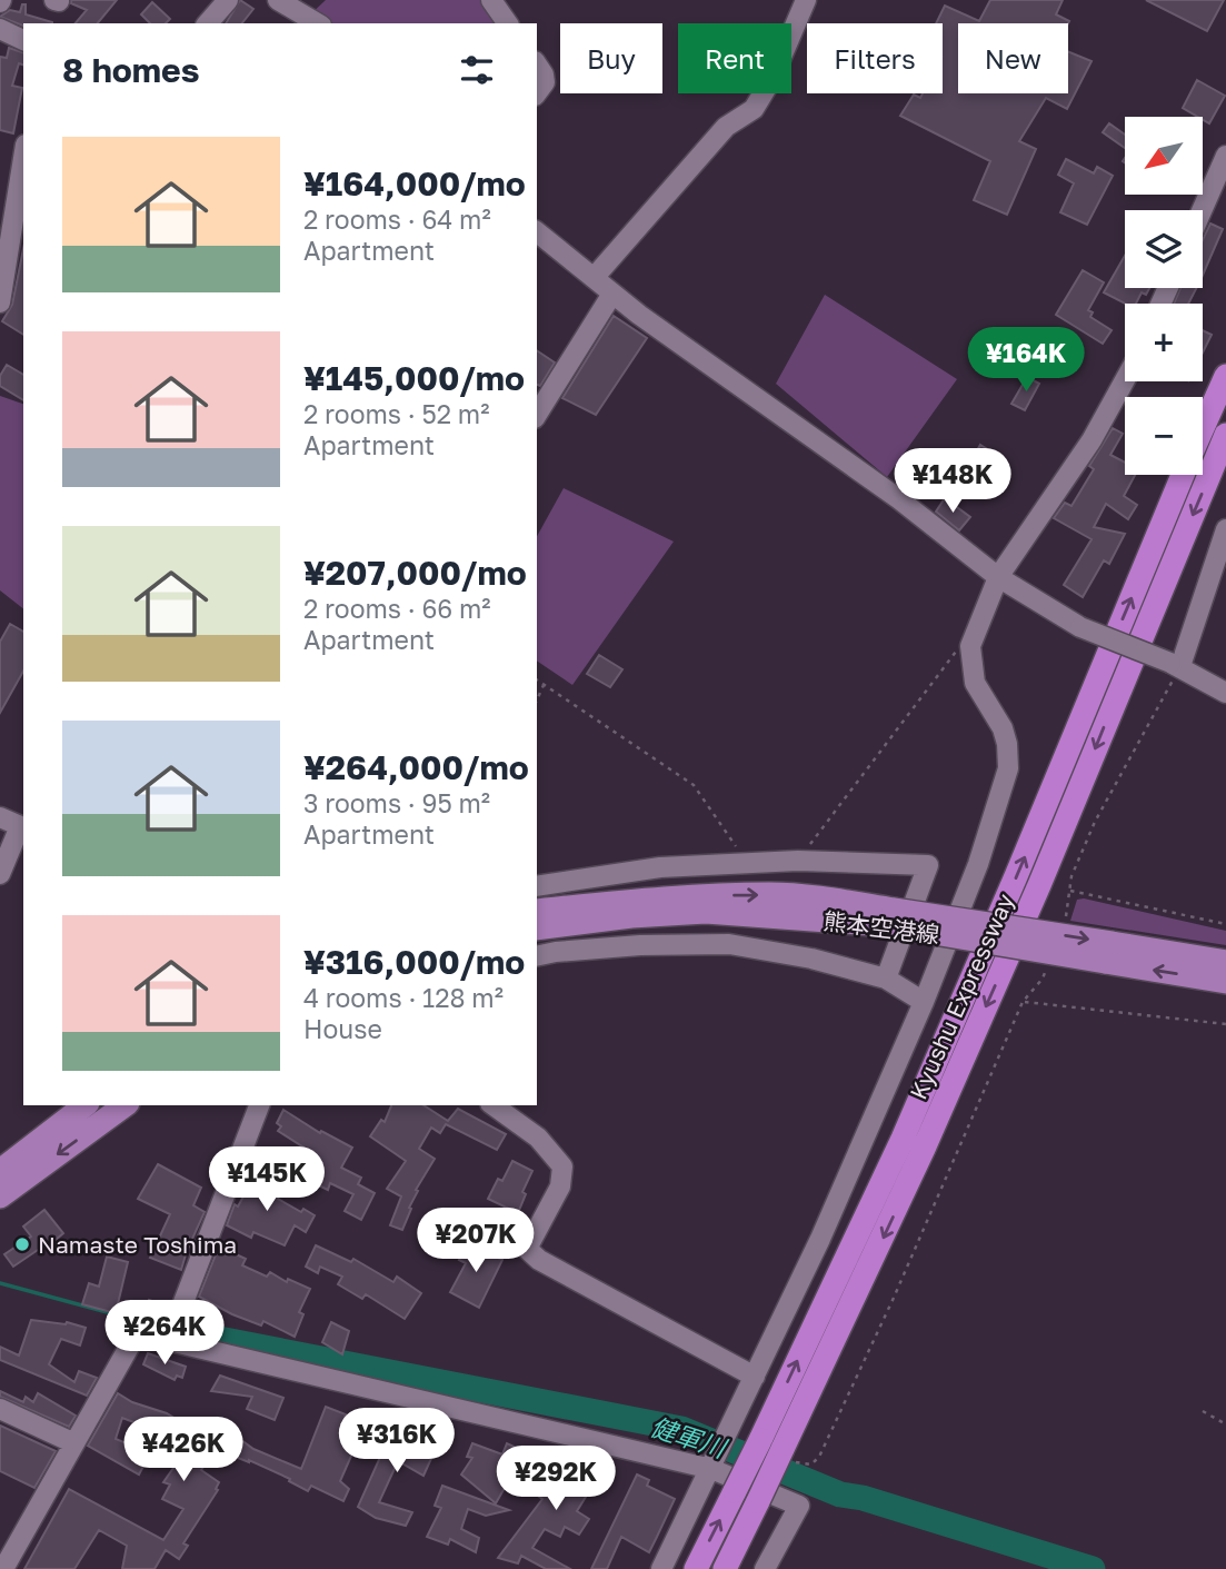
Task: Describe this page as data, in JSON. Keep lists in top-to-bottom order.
{
  "streets": {
    "highway": ["Kyushu Expressway"],
    "main road": ["熊本空港線"]
  },
  "water": ["健軍川"],
  "places": ["Namaste Toshima"],
  "north": "bottom left",
  "page": {
    "chip": [
      "Buy",
      "Rent",
      "Filters",
      "New"
    ],
    "heading": "8 homes",
    "map_buttons": ["+", "−"],
    "list": [
      {
        "name": "¥164,000/mo",
        "note": "2 rooms · 64 m² · Apartment"
      },
      {
        "name": "¥145,000/mo",
        "note": "2 rooms · 52 m² · Apartment"
      },
      {
        "name": "¥207,000/mo",
        "note": "2 rooms · 66 m² · Apartment"
      },
      {
        "name": "¥264,000/mo",
        "note": "3 rooms · 95 m² · Apartment"
      },
      {
        "name": "¥316,000/mo",
        "note": "4 rooms · 128 m² · House"
      }
    ],
    "price": [
      "¥164K",
      "¥148K",
      "¥145K",
      "¥207K",
      "¥264K",
      "¥316K",
      "¥426K",
      "¥292K"
    ]
  }
}
